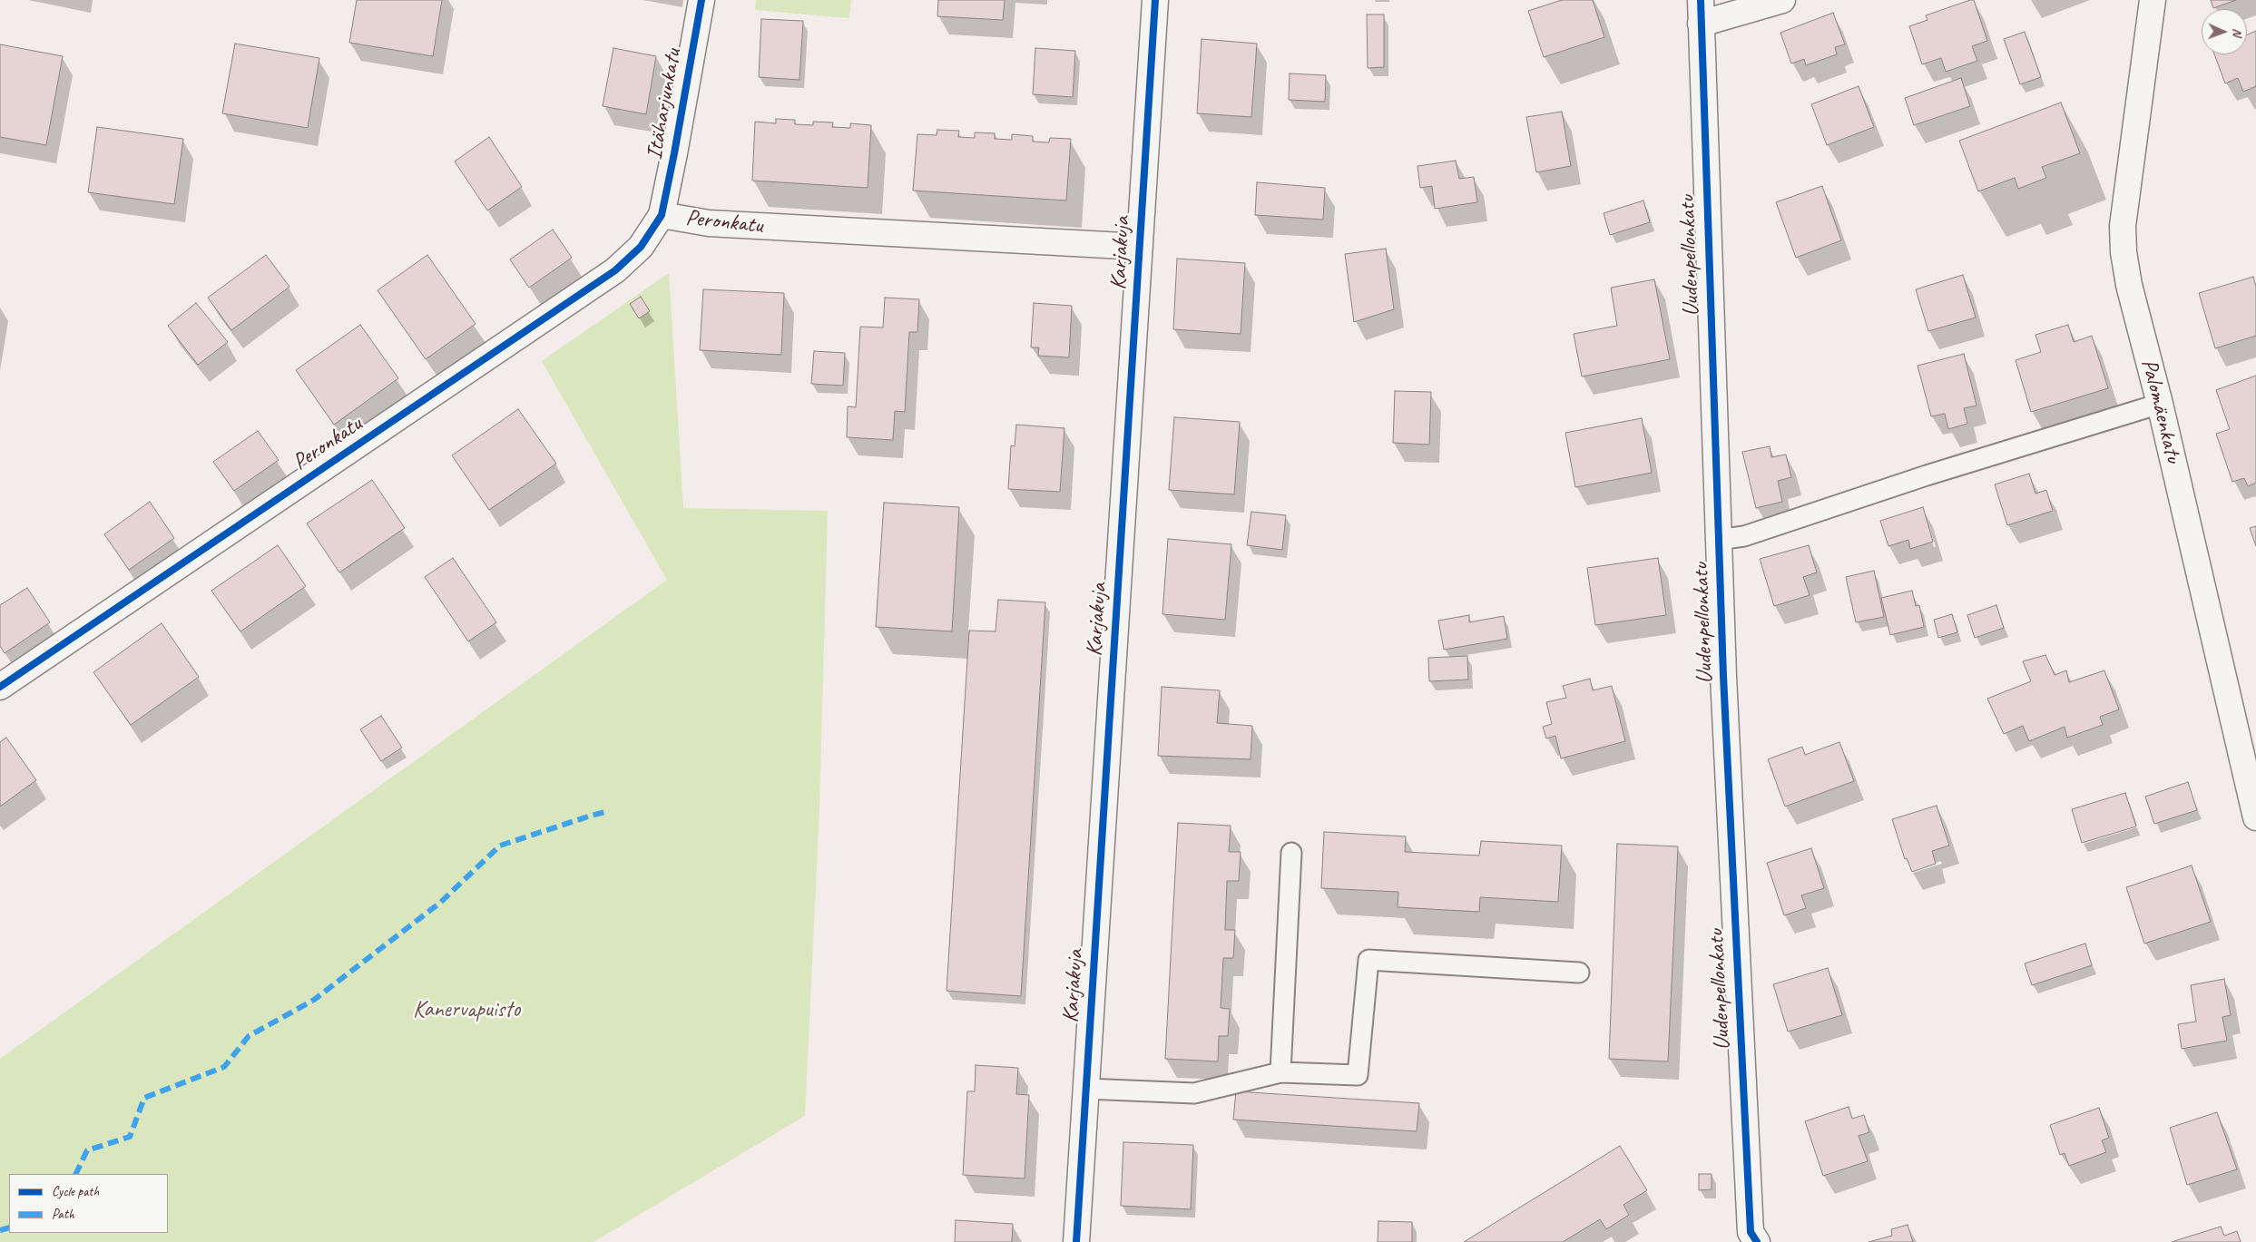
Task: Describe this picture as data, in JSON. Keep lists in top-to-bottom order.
{
  "streets": {
    "street": [
      "Itäharjunkatu",
      "Peronkatu",
      "Karjakuja",
      "Uudenpellonkatu",
      "Palomäenkatu"
    ]
  },
  "crossings": [
    ["Itäharjunkatu", "Peronkatu"],
    ["Peronkatu", "Karjakuja"]
  ],
  "parks": ["Kanervapuisto"],
  "legend": ["Cycle path", "Path"],
  "north": "right"
}
